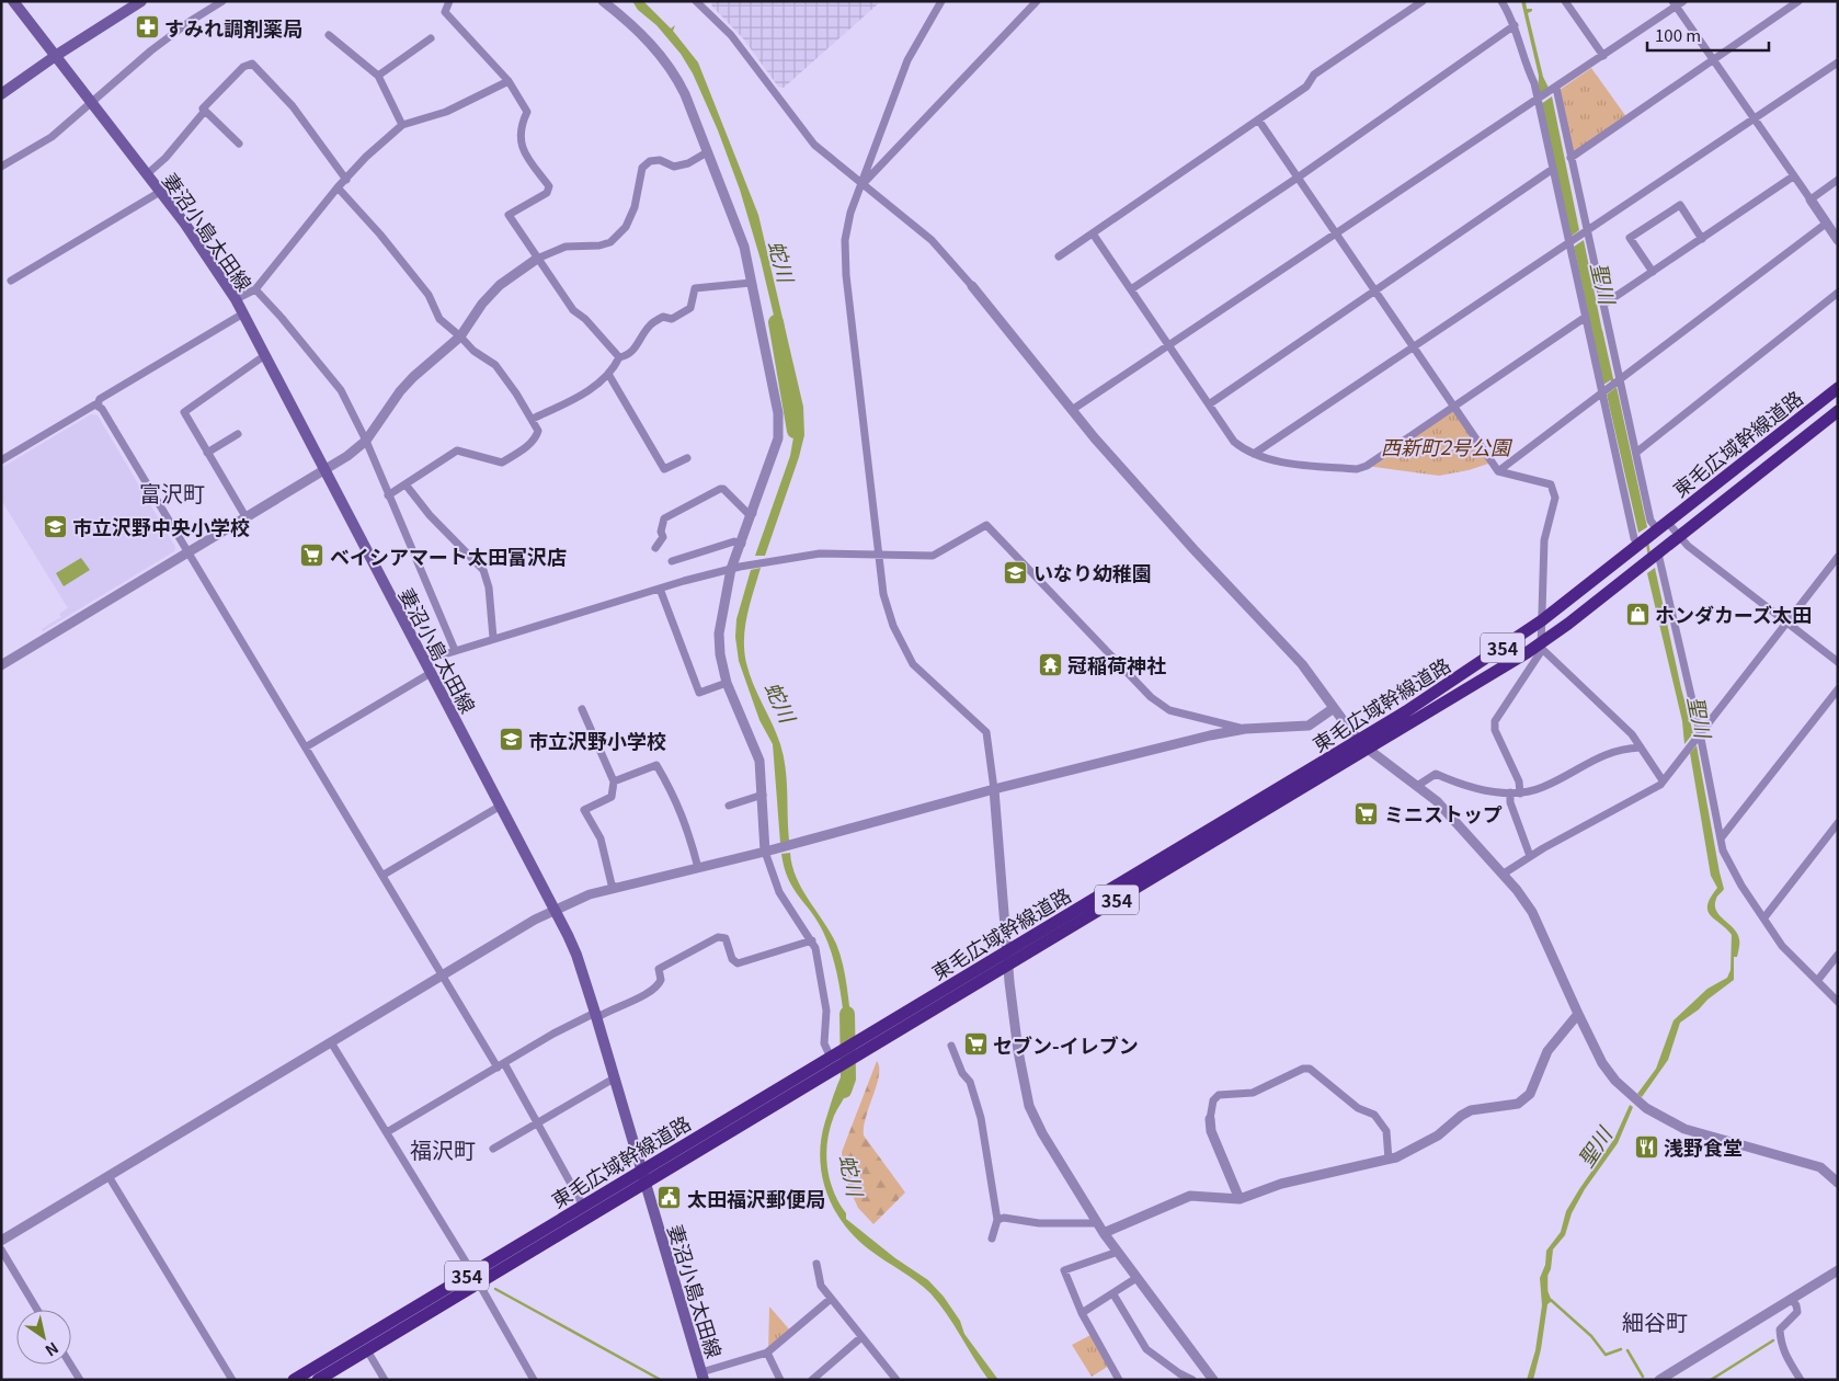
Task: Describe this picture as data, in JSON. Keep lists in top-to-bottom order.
{
  "streets": {
    "highway": ["東毛広域幹線道路", "354"],
    "main road": ["妻沼小島太田線"]
  },
  "crossings": [
    ["妻沼小島太田線", "東毛広域幹線道路"]
  ],
  "districts": ["富沢町", "福沢町", "細谷町"],
  "water": ["蛇川", "聖川"],
  "parks": ["西新町2号公園"],
  "places": {
    "pharmacy": ["すみれ調剤薬局"],
    "school or university": ["市立沢野中央小学校", "いなり幼稚園", "市立沢野小学校"],
    "supermarket": ["ベイシアマート太田富沢店", "ミニストップ", "セブン-イレブン"],
    "shop": ["ホンダカーズ太田"],
    "temple": ["冠稲荷神社"],
    "restaurant": ["浅野食堂"],
    "public building": ["太田福沢郵便局"]
  },
  "scale_bar": "100 m",
  "north": "bottom right"
}
